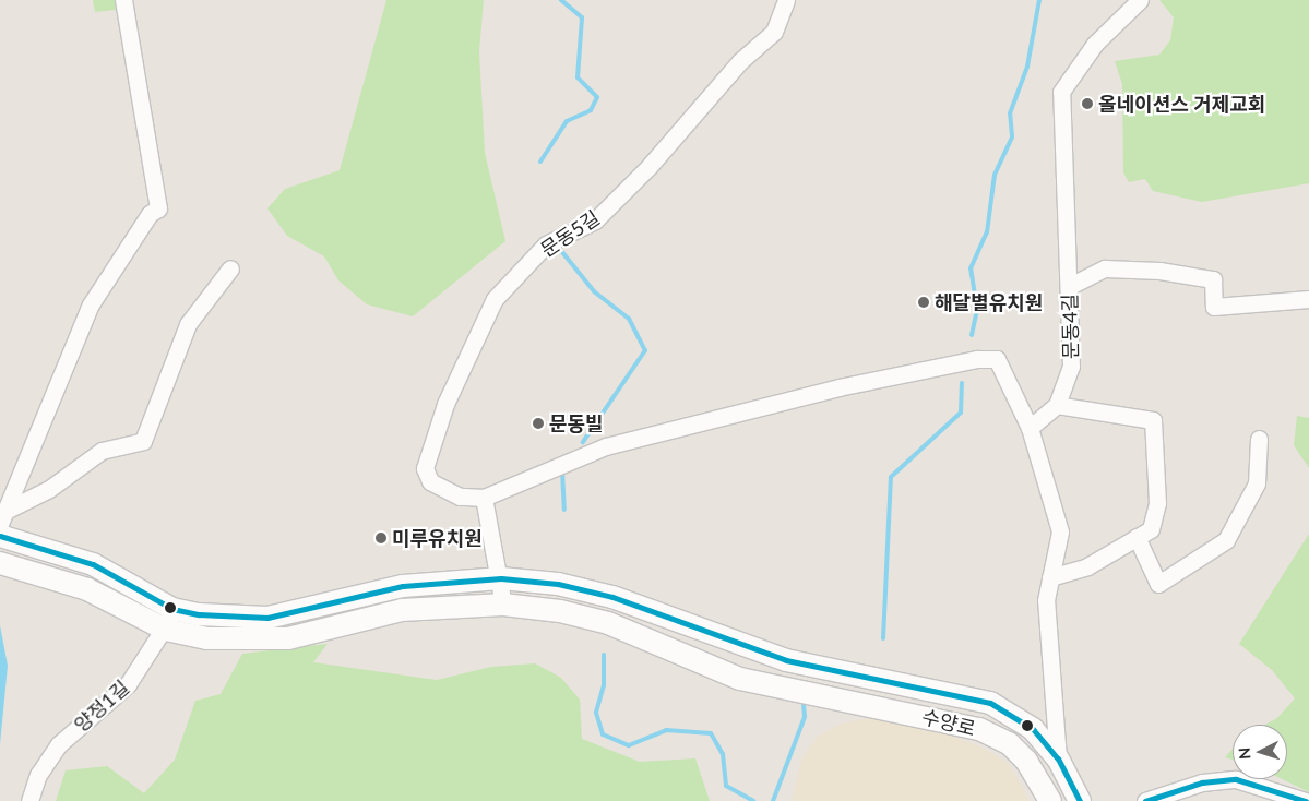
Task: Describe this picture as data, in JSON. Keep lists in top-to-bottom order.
{
  "streets": {
    "street": [
      "문동5길",
      "문동4길",
      "양정1길",
      "수양로"
    ]
  },
  "crossings": [
    ["양정1길", "수양로"]
  ],
  "places": [
    "올네이션스 거제교회",
    "해달별유치원",
    "문동빌",
    "미루유치원"
  ],
  "north": "left"
}
